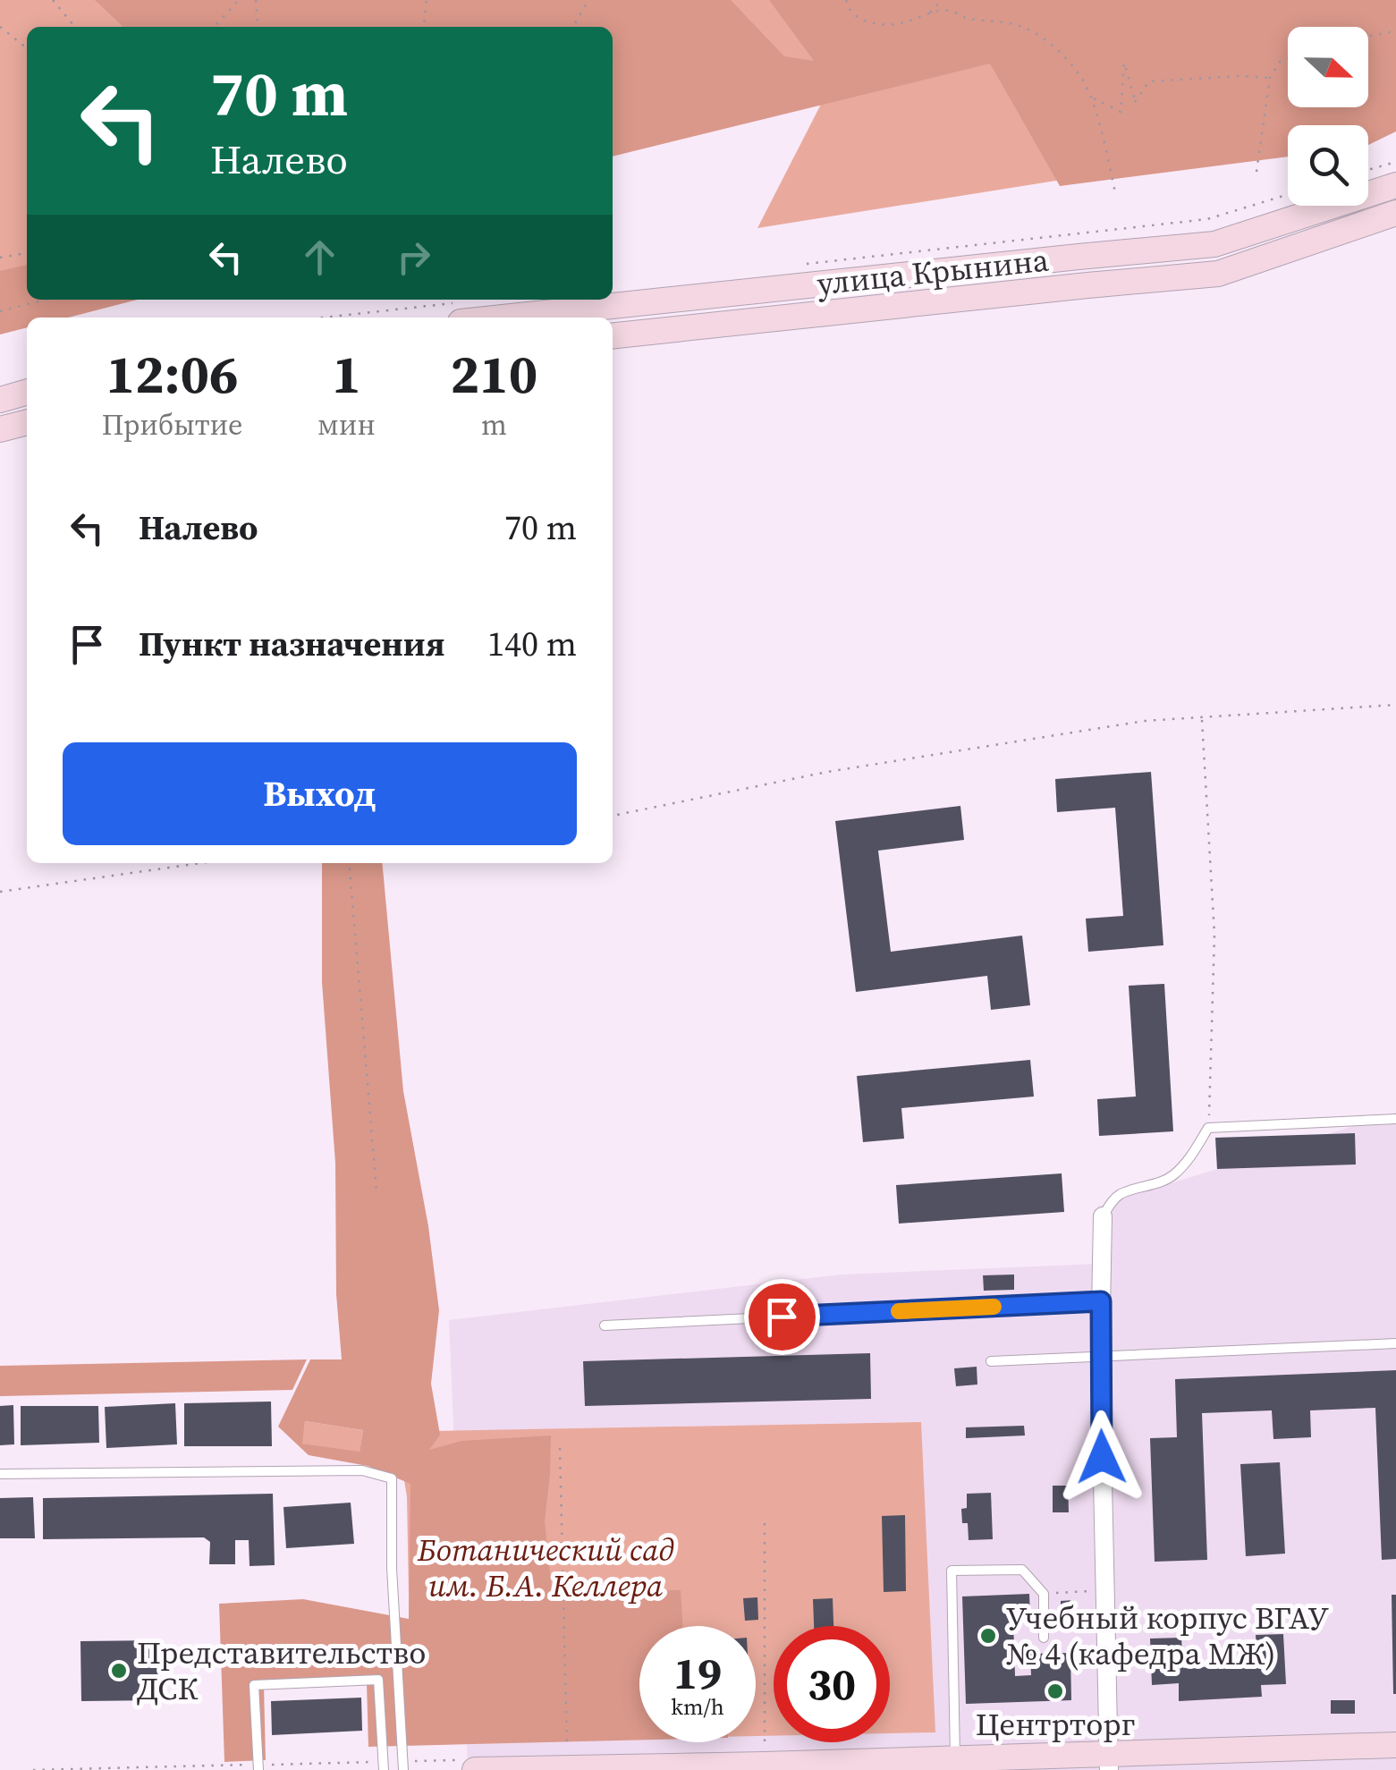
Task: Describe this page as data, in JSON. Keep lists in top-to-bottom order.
{
  "streets": {
    "main road": ["улица Крынина"]
  },
  "parks": ["Ботанический сад им. Б.А. Келлера"],
  "places": ["Учебный корпус ВГАУ № 4 (кафедра МЖ)", "Представительство ДСК", "Центрторг"],
  "north": "right",
  "page": {
    "turn": ["70 m", "Налево"],
    "eta": [
      "12:06",
      "Прибытие",
      "1",
      "мин",
      "210",
      "m"
    ],
    "list": [
      {
        "name": "Налево",
        "value": "70 m"
      },
      {
        "name": "Пункт назначения",
        "value": "140 m"
      }
    ],
    "buttons": "Выход",
    "speed": "19 km/h",
    "limit": "30"
  }
}
